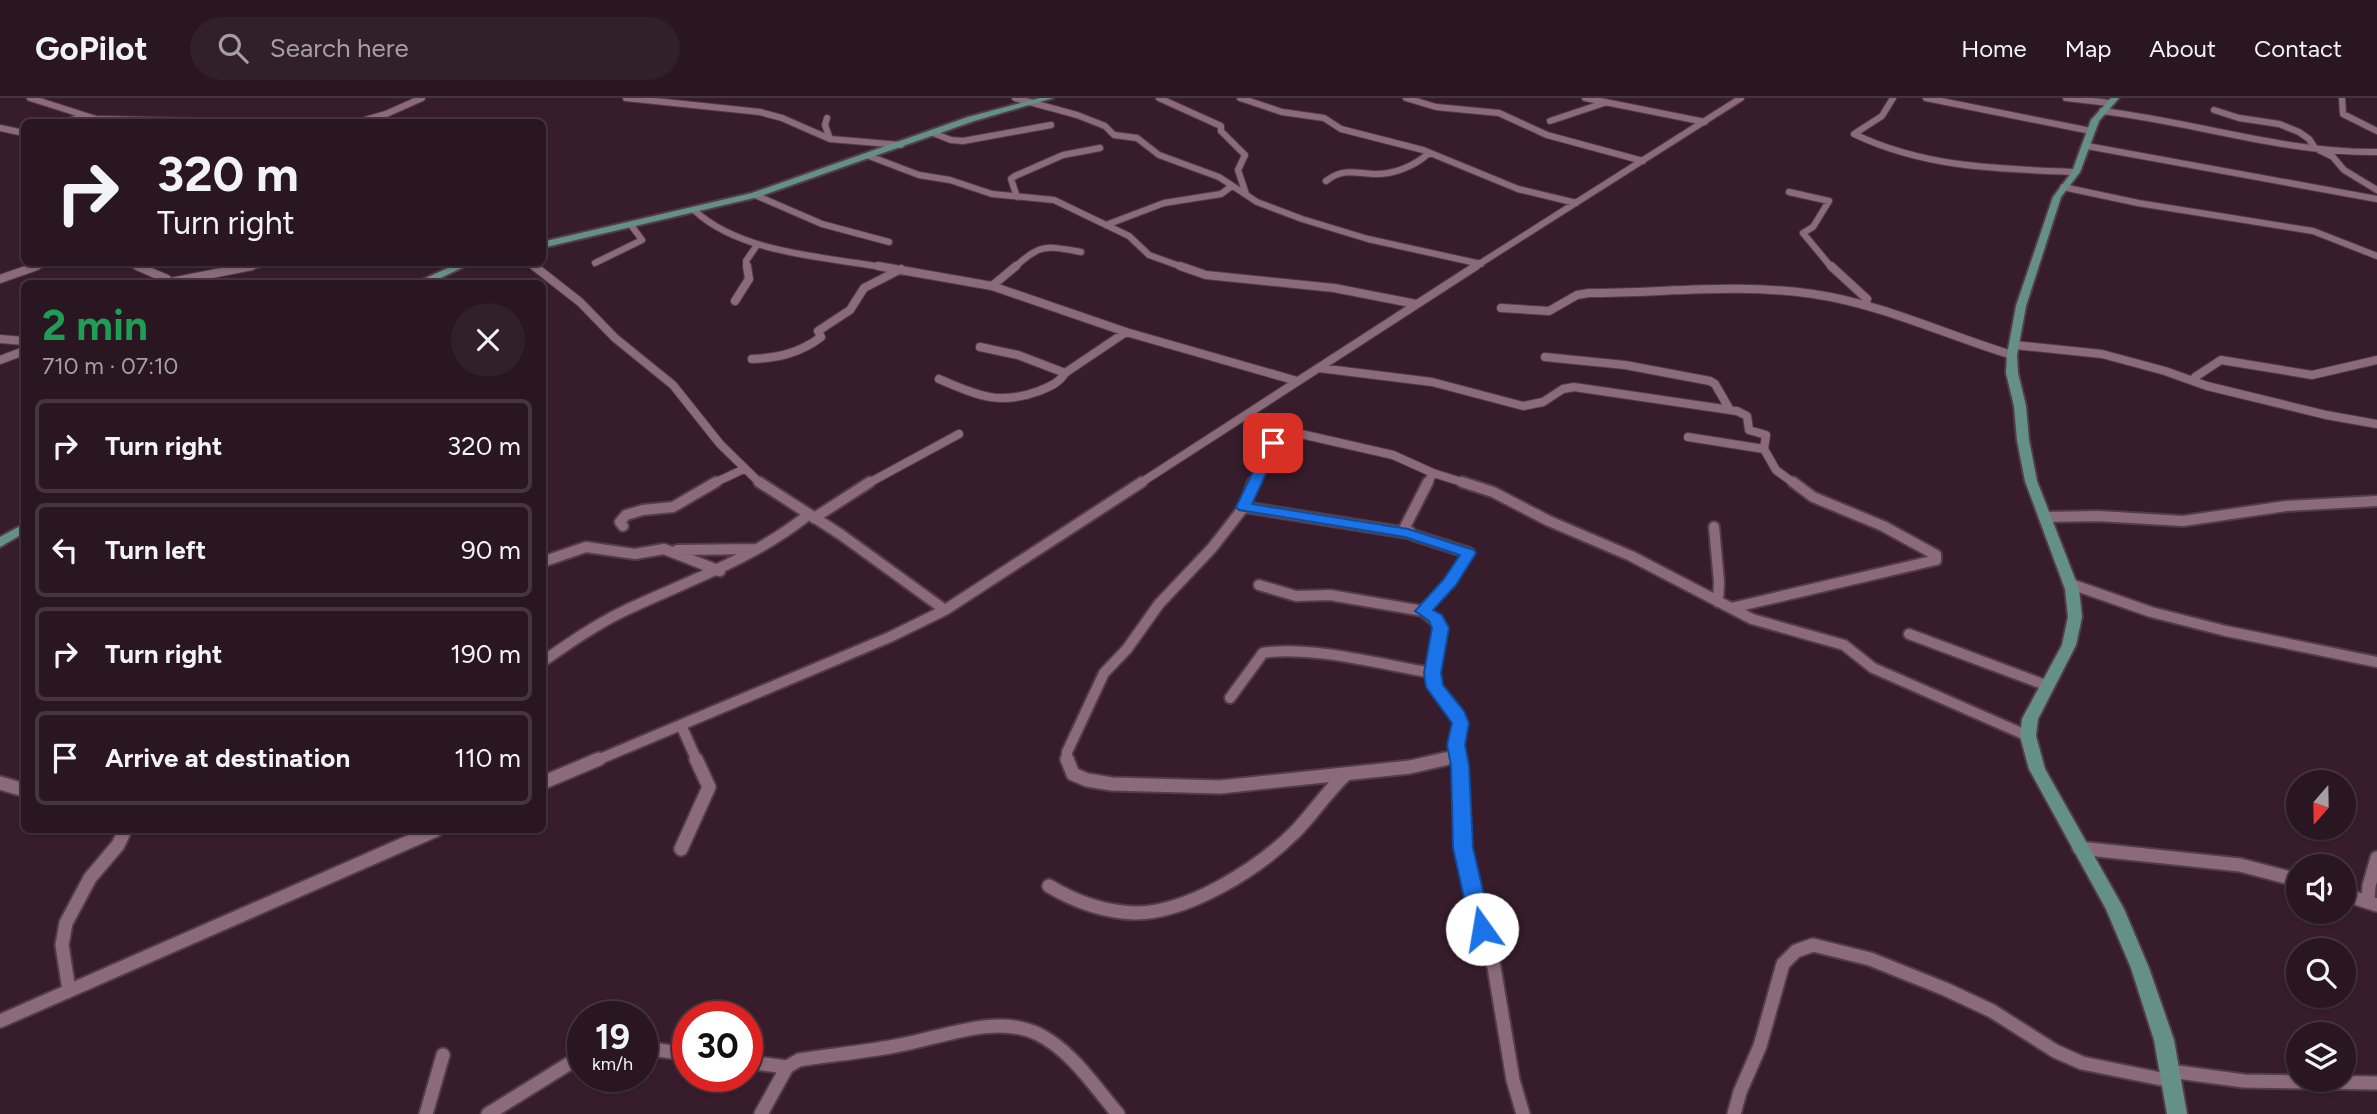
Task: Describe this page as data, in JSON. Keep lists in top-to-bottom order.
{
  "north": "bottom",
  "page": {
    "header": "GoPilot",
    "search": "Search here",
    "nav": [
      "Home",
      "Map",
      "About",
      "Contact"
    ],
    "turn": ["320 m", "Turn right"],
    "heading": ["2 min", "710 m · 07:10"],
    "list": [
      {
        "name": "Turn right",
        "value": "320 m"
      },
      {
        "name": "Turn left",
        "value": "90 m"
      },
      {
        "name": "Turn right",
        "value": "190 m"
      },
      {
        "name": "Arrive at destination",
        "value": "110 m"
      }
    ],
    "speed": "19 km/h",
    "limit": "30"
  }
}
